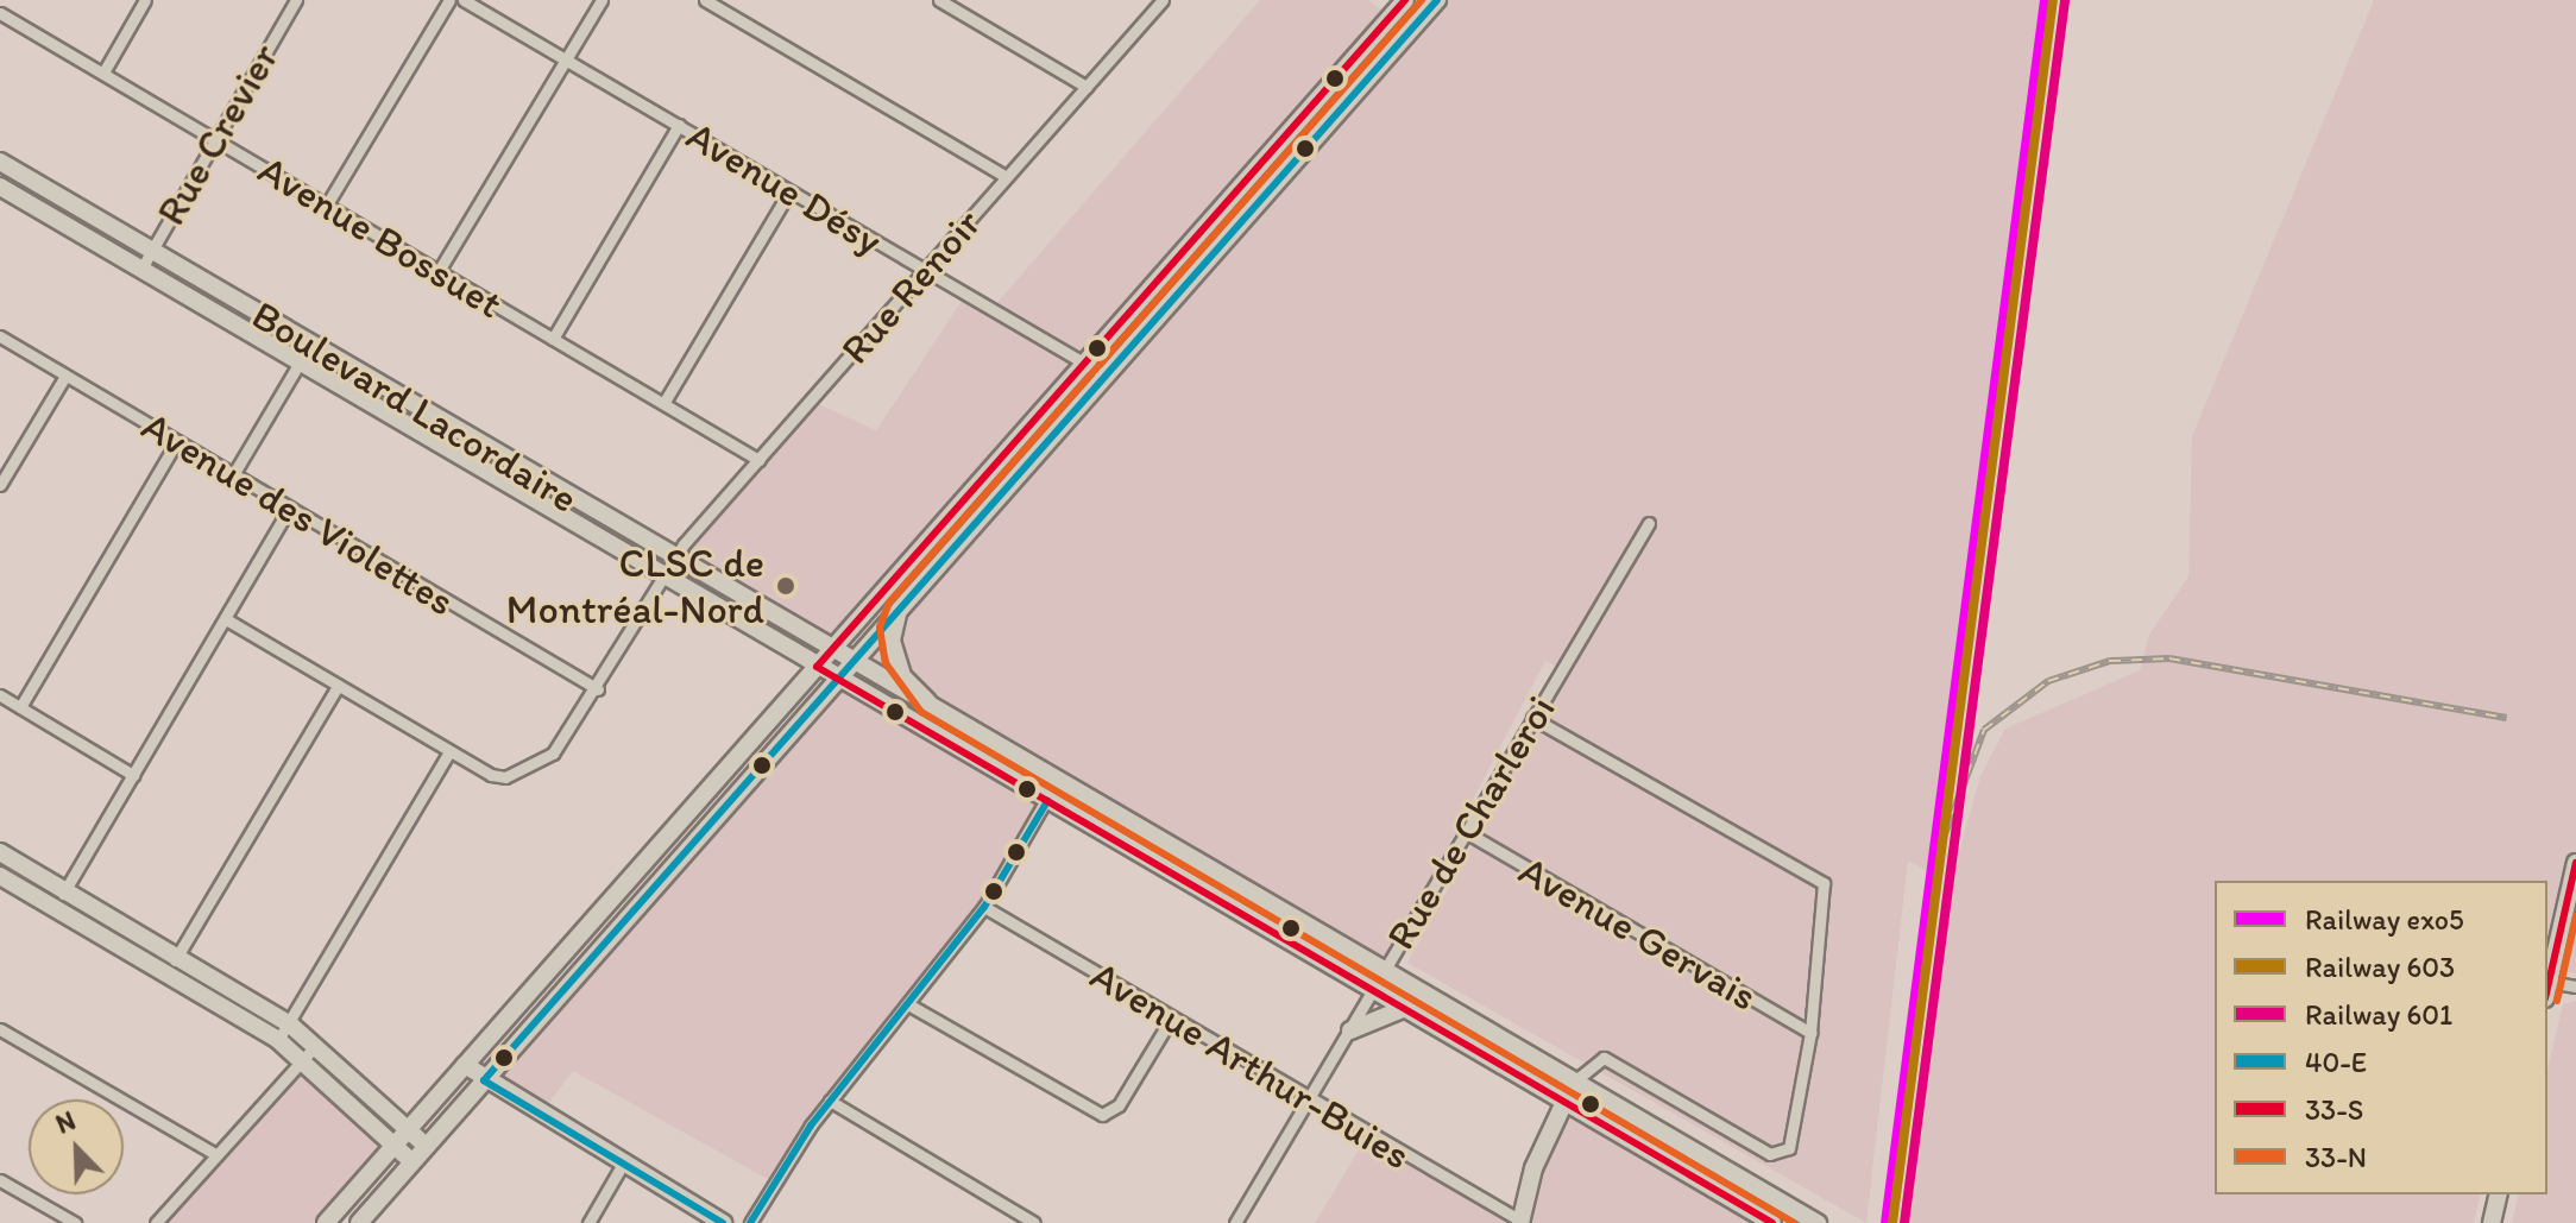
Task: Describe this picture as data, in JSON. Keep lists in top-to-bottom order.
{
  "streets": {
    "main road": ["Boulevard Lacordaire"],
    "street": [
      "Rue Crevier",
      "Avenue Désy",
      "Avenue Bossuet",
      "Rue Renoir",
      "Avenue des Violettes",
      "Rue de Charleroi",
      "Avenue Gervais",
      "Avenue Arthur-Buies"
    ]
  },
  "crossings": [
    ["Rue Crevier", "Avenue Bossuet"],
    ["Rue Crevier", "Boulevard Lacordaire"],
    ["Avenue Désy", "Rue Renoir"],
    ["Avenue Bossuet", "Rue Renoir"],
    ["Rue Renoir", "Boulevard Lacordaire"],
    ["Rue Renoir", "Avenue des Violettes"],
    ["Boulevard Lacordaire", "Rue de Charleroi"],
    ["Rue de Charleroi", "Avenue Gervais"],
    ["Rue de Charleroi", "Avenue Arthur-Buies"]
  ],
  "places": ["CLSC de Montréal-Nord"],
  "lines": [
    "rail line exo5",
    "rail line 603",
    "transit line 40-E",
    "transit line 33-S",
    "transit line 33-N",
    "rail line 601"
  ],
  "legend": [
    "Railway exo5",
    "Railway 603",
    "Railway 601",
    "40-E",
    "33-S",
    "33-N"
  ],
  "north": "top left"
}
